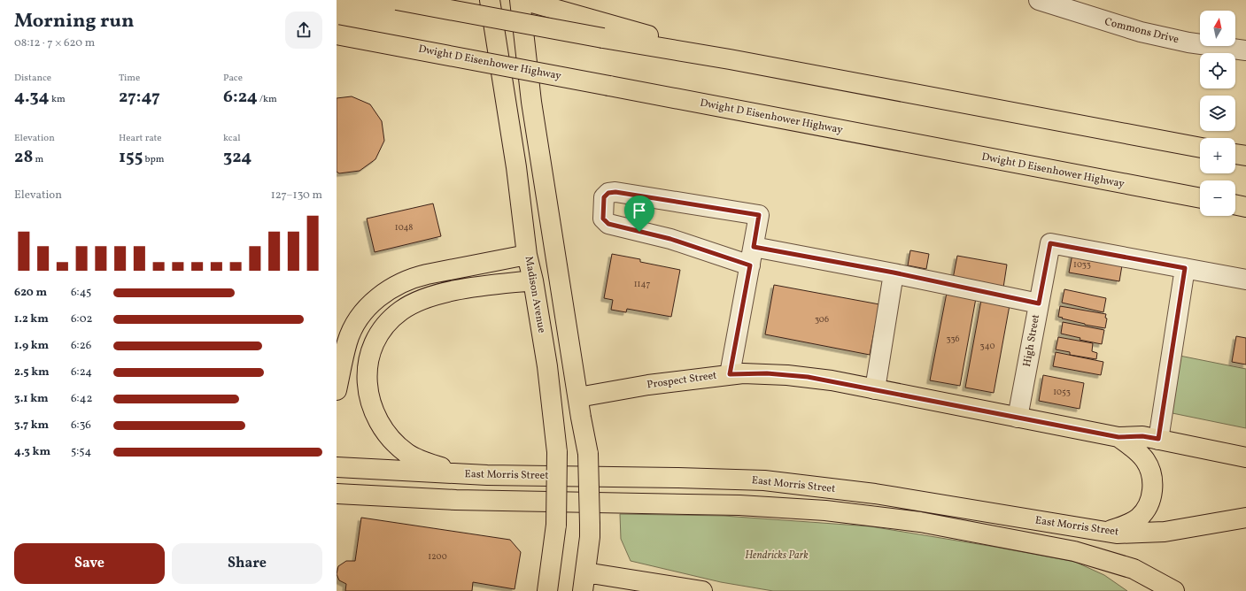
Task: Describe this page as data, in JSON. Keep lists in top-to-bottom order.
{
  "streets": {
    "main road": [
      "Dwight D Eisenhower Highway",
      "Madison Avenue",
      "Prospect Street",
      "East Morris Street"
    ],
    "street": ["Commons Drive", "High Street"]
  },
  "crossings": [
    ["High Street", "Prospect Street"]
  ],
  "parks": ["Hendricks Park"],
  "house_numbers": [
    "1048",
    "1033",
    "1147",
    "306",
    "336",
    "340",
    "1053",
    "1200"
  ],
  "north": "top",
  "page": {
    "heading": ["Morning run", "08:12 · 7 × 620 m"],
    "map_buttons": ["+", "−"],
    "stats": [
      ["Distance", "4.34 km"],
      ["Time", "27:47"],
      ["Pace", "6:24 /km"],
      ["Elevation", "28 m"],
      ["Heart rate", "155 bpm"],
      ["kcal", "324"]
    ],
    "chart": ["Elevation", "127–130 m"],
    "list": [
      {
        "name": "620 m",
        "note": "6:45"
      },
      {
        "name": "1.2 km",
        "note": "6:02"
      },
      {
        "name": "1.9 km",
        "note": "6:26"
      },
      {
        "name": "2.5 km",
        "note": "6:24"
      },
      {
        "name": "3.1 km",
        "note": "6:42"
      },
      {
        "name": "3.7 km",
        "note": "6:36"
      },
      {
        "name": "4.3 km",
        "note": "5:54"
      }
    ],
    "buttons": ["Save", "Share"]
  }
}
